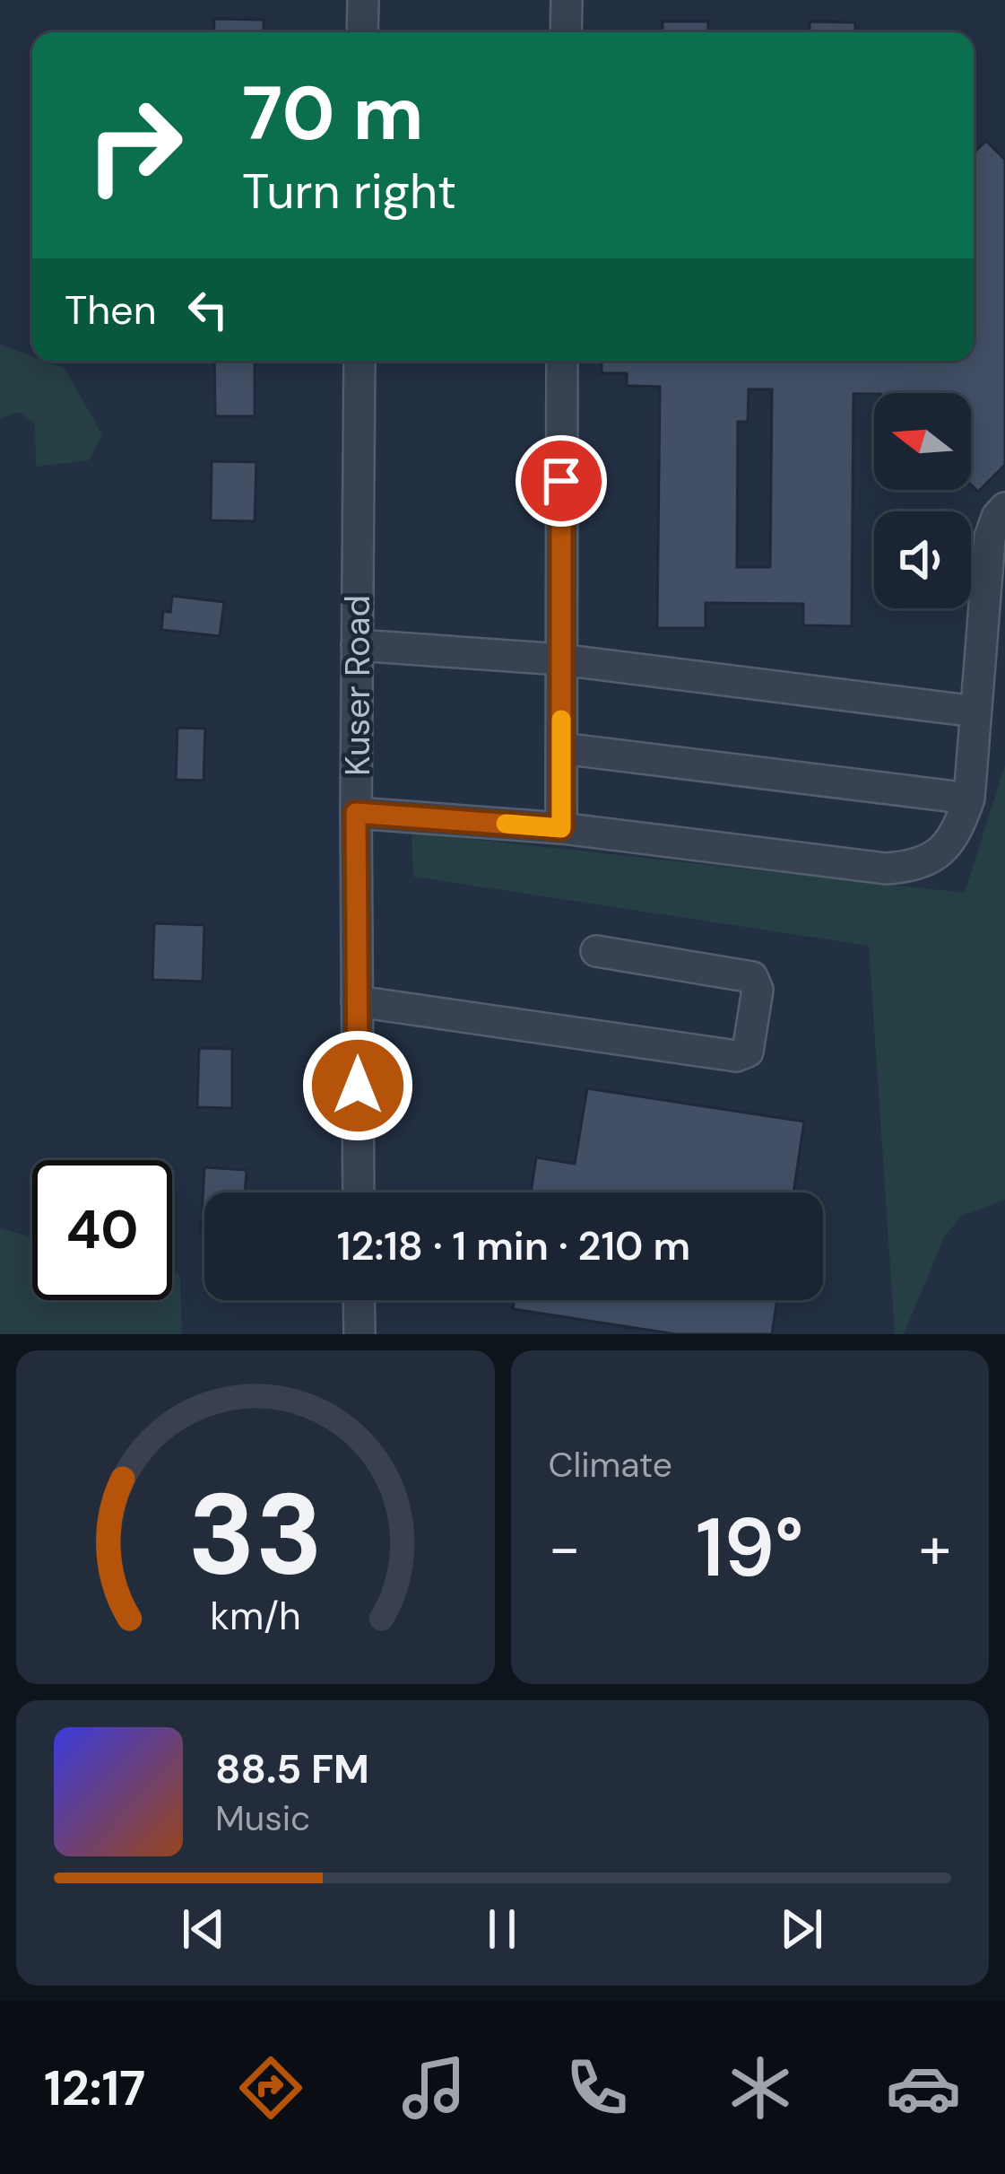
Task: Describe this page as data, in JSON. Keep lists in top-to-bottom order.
{
  "streets": {
    "street": ["Kuser Road"]
  },
  "north": "left",
  "page": {
    "turn": ["70 m", "Turn right"],
    "then": "Then",
    "limit": "40",
    "trip": "12:18 · 1 min · 210 m",
    "tile": "Climate",
    "heat": ["−", "19°", "+"],
    "song": ["88.5 FM", "Music"],
    "tabs": "12:17",
    "gauge": ["33", "km/h"]
  }
}
